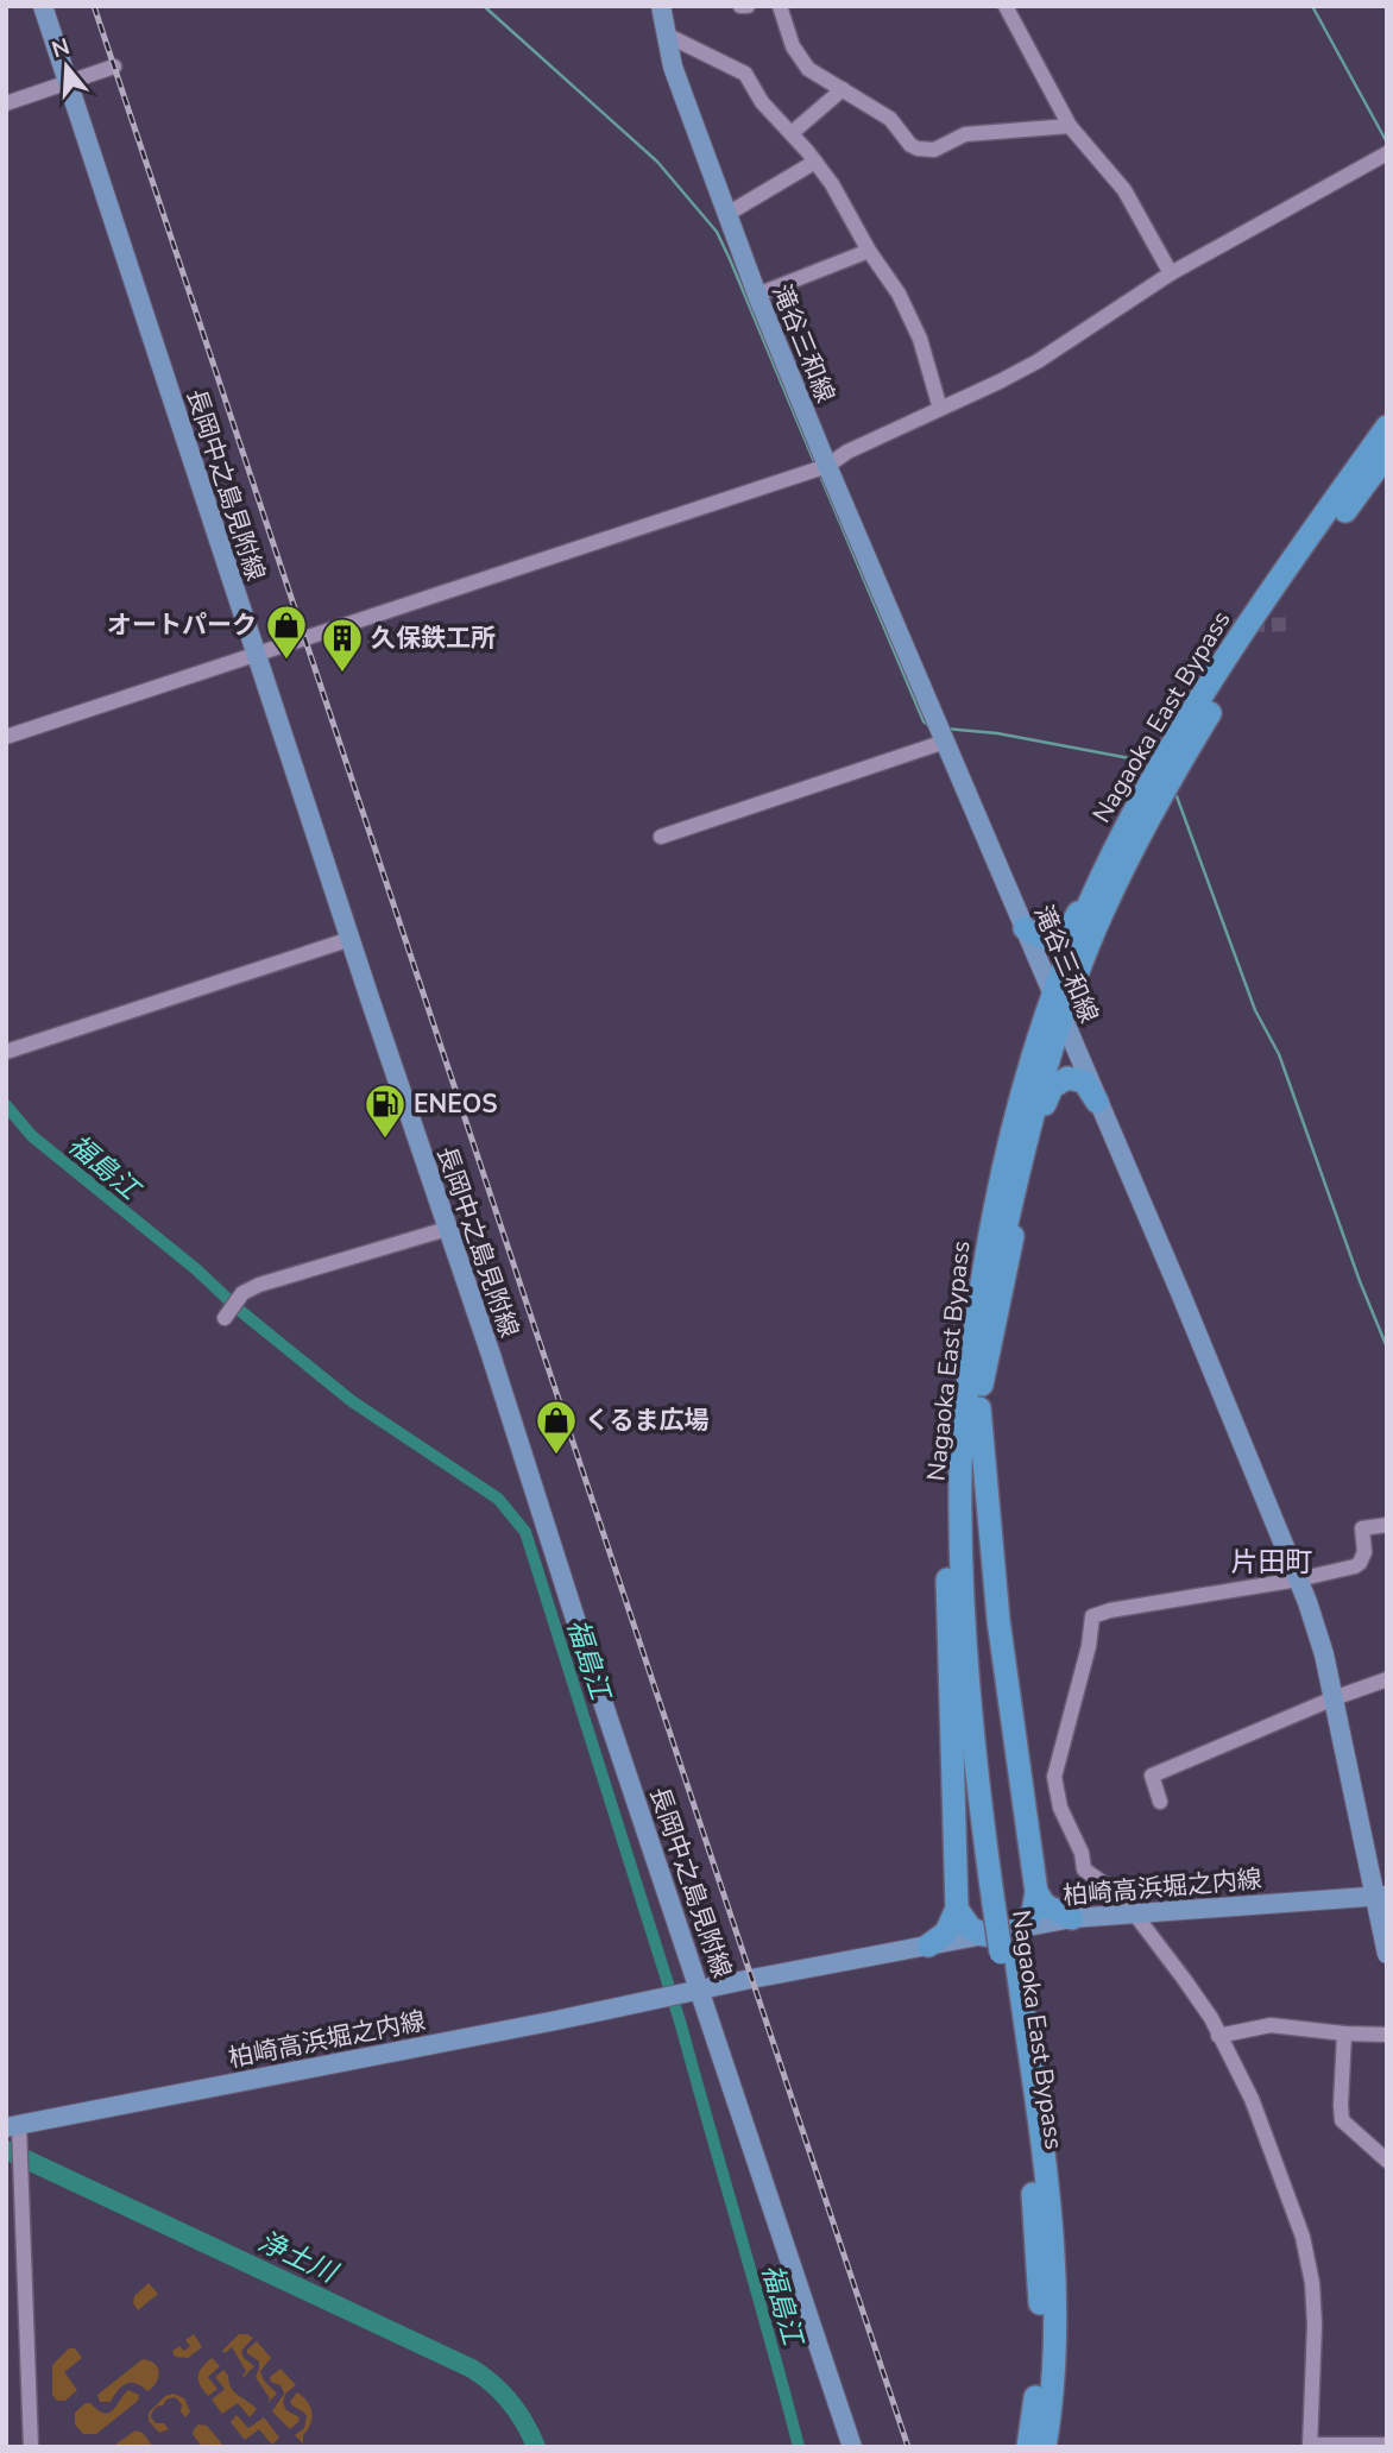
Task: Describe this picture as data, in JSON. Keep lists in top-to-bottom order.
{
  "streets": {
    "highway": ["Nagaoka East Bypass"],
    "main road": ["滝谷三和線", "長岡中之島見附線", "柏崎高浜堀之内線"]
  },
  "crossings": [
    ["滝谷三和線", "Nagaoka East Bypass"],
    ["滝谷三和線", "柏崎高浜堀之内線"],
    ["長岡中之島見附線", "柏崎高浜堀之内線"],
    ["Nagaoka East Bypass", "柏崎高浜堀之内線"]
  ],
  "districts": ["片田町"],
  "water": ["福島江", "浄土川"],
  "places": {
    "shop": ["オートパーク", "くるま広場"],
    "building": ["久保鉄工所"],
    "fuel station": ["ENEOS"]
  },
  "north": "top"
}
